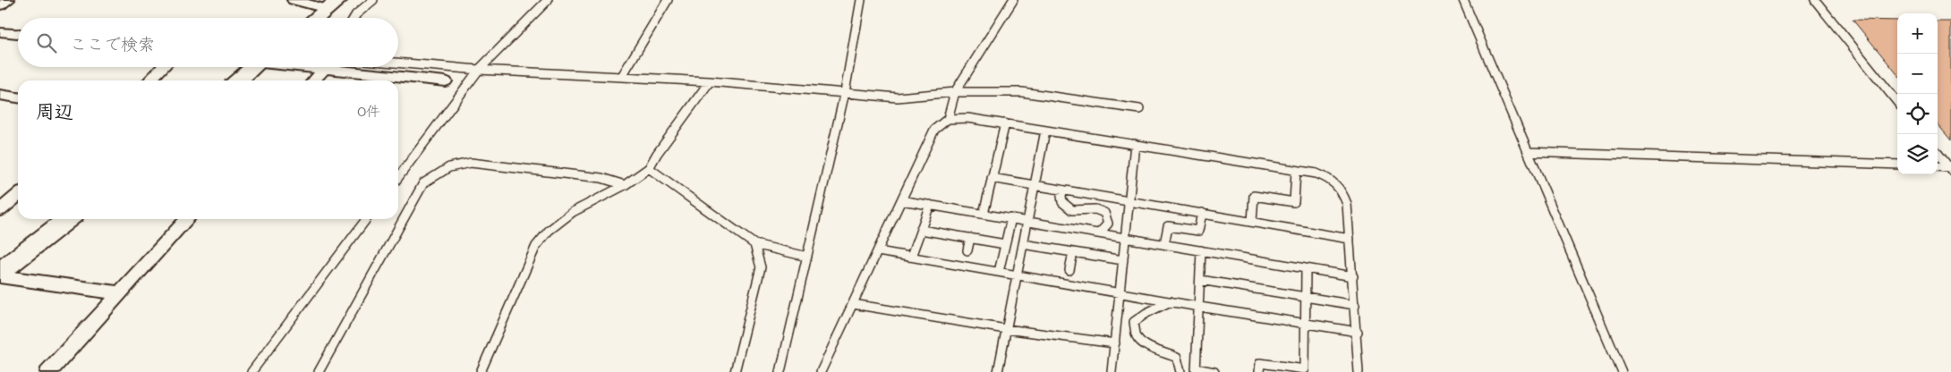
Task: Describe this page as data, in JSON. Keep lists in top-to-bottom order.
{
  "page": {
    "map_buttons": ["+", "−"],
    "search": "ここで検索",
    "heading": ["周辺", "0件"]
  }
}
